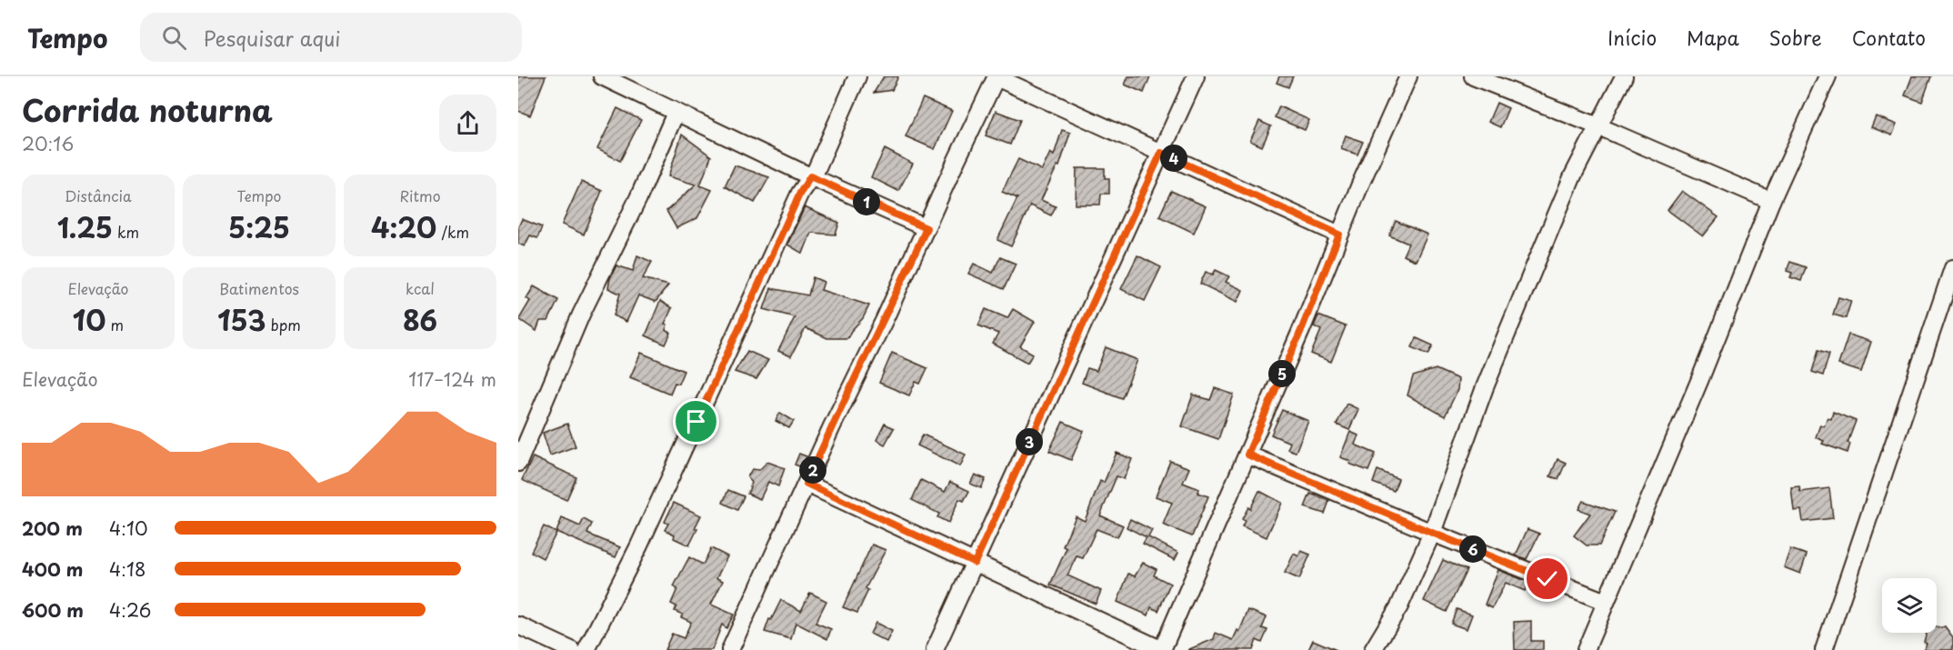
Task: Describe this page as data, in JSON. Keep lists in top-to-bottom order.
{
  "page": {
    "header": "Tempo",
    "search": "Pesquisar aqui",
    "nav": [
      "Início",
      "Mapa",
      "Sobre",
      "Contato"
    ],
    "heading": ["Corrida noturna", "20:16"],
    "pins": [
      "4",
      "1",
      "5",
      "3",
      "2",
      "6"
    ],
    "stats": [
      ["Distância", "1.25 km"],
      ["Tempo", "5:25"],
      ["Ritmo", "4:20 /km"],
      ["Elevação", "10 m"],
      ["Batimentos", "153 bpm"],
      ["kcal", "86"]
    ],
    "chart": ["Elevação", "117–124 m"],
    "list": [
      {
        "name": "200 m",
        "note": "4:10"
      },
      {
        "name": "400 m",
        "note": "4:18"
      },
      {
        "name": "600 m",
        "note": "4:26"
      }
    ]
  }
}
